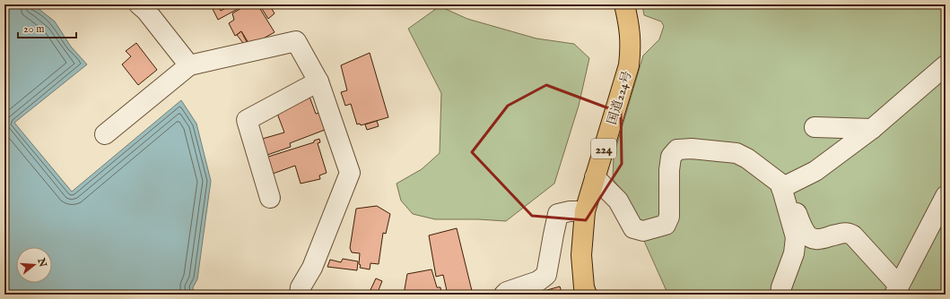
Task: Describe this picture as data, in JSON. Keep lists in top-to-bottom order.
{
  "streets": {
    "highway": ["国道224号", "224"]
  },
  "scale_bar": "20 m",
  "north": "right"
}
